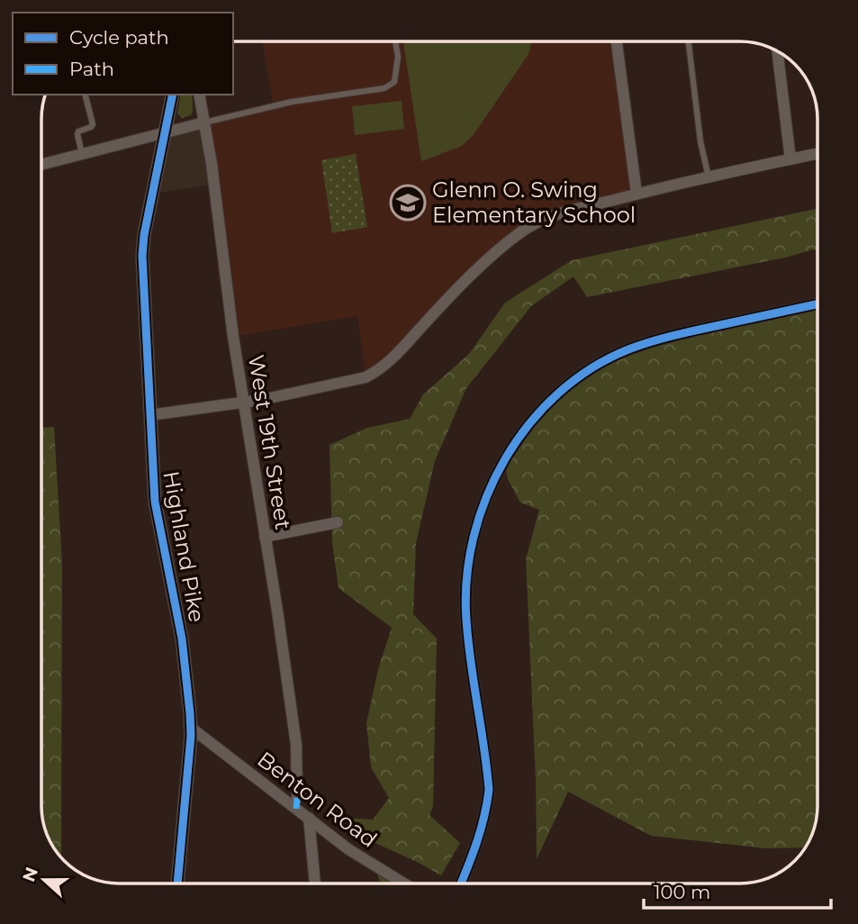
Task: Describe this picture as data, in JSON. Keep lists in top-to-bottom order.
{
  "streets": {
    "street": ["West 19th Street", "Highland Pike", "Benton Road"]
  },
  "crossings": [
    ["Highland Pike", "Benton Road"]
  ],
  "places": {
    "school or university": ["Glenn O. Swing Elementary School"]
  },
  "legend": ["Cycle path", "Path"],
  "scale_bar": "100 m",
  "north": "left"
}
